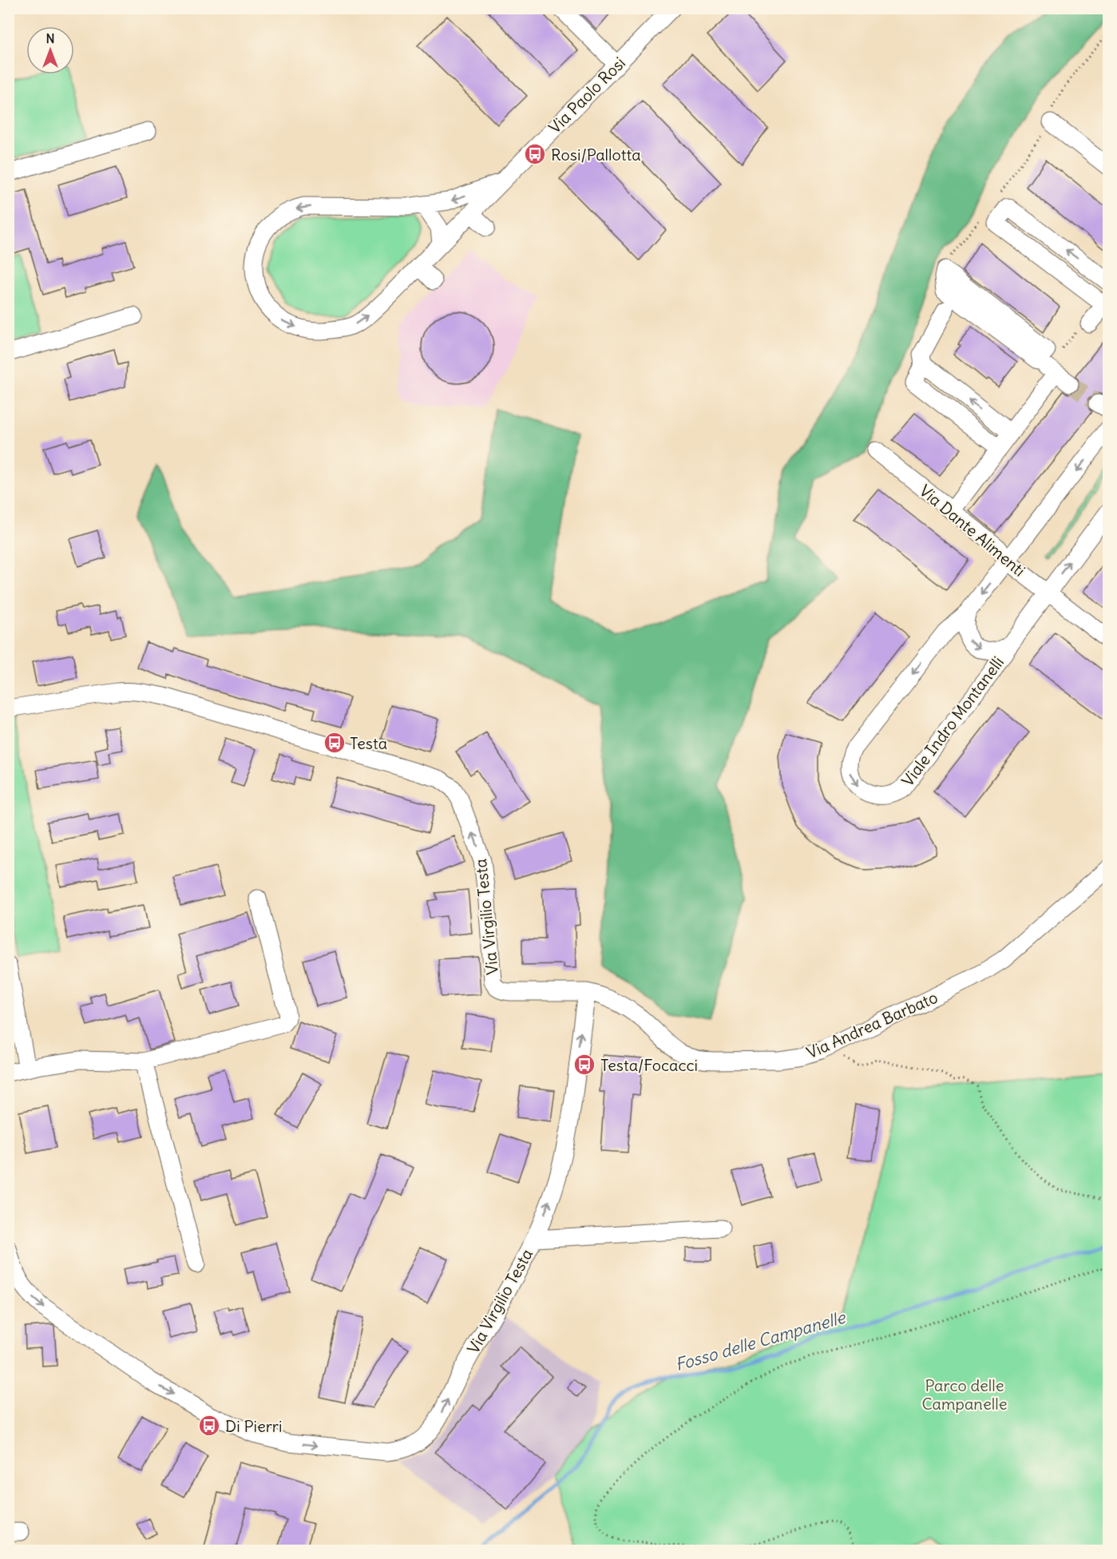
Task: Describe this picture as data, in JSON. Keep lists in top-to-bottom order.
{
  "streets": {
    "street": [
      "Via Paolo Rosi",
      "Via Dante Alimenti",
      "Viale Indro Montanelli",
      "Via Virgilio Testa",
      "Via Andrea Barbato"
    ]
  },
  "crossings": [
    ["Via Dante Alimenti", "Viale Indro Montanelli"],
    ["Via Virgilio Testa", "Via Andrea Barbato"]
  ],
  "water": ["Fosso delle Campanelle"],
  "parks": ["Parco delle Campanelle"],
  "places": {
    "bus stop": [
      "Rosi/Pallotta",
      "Testa",
      "Testa/Focacci",
      "Di Pierri"
    ]
  },
  "north": "top"
}
